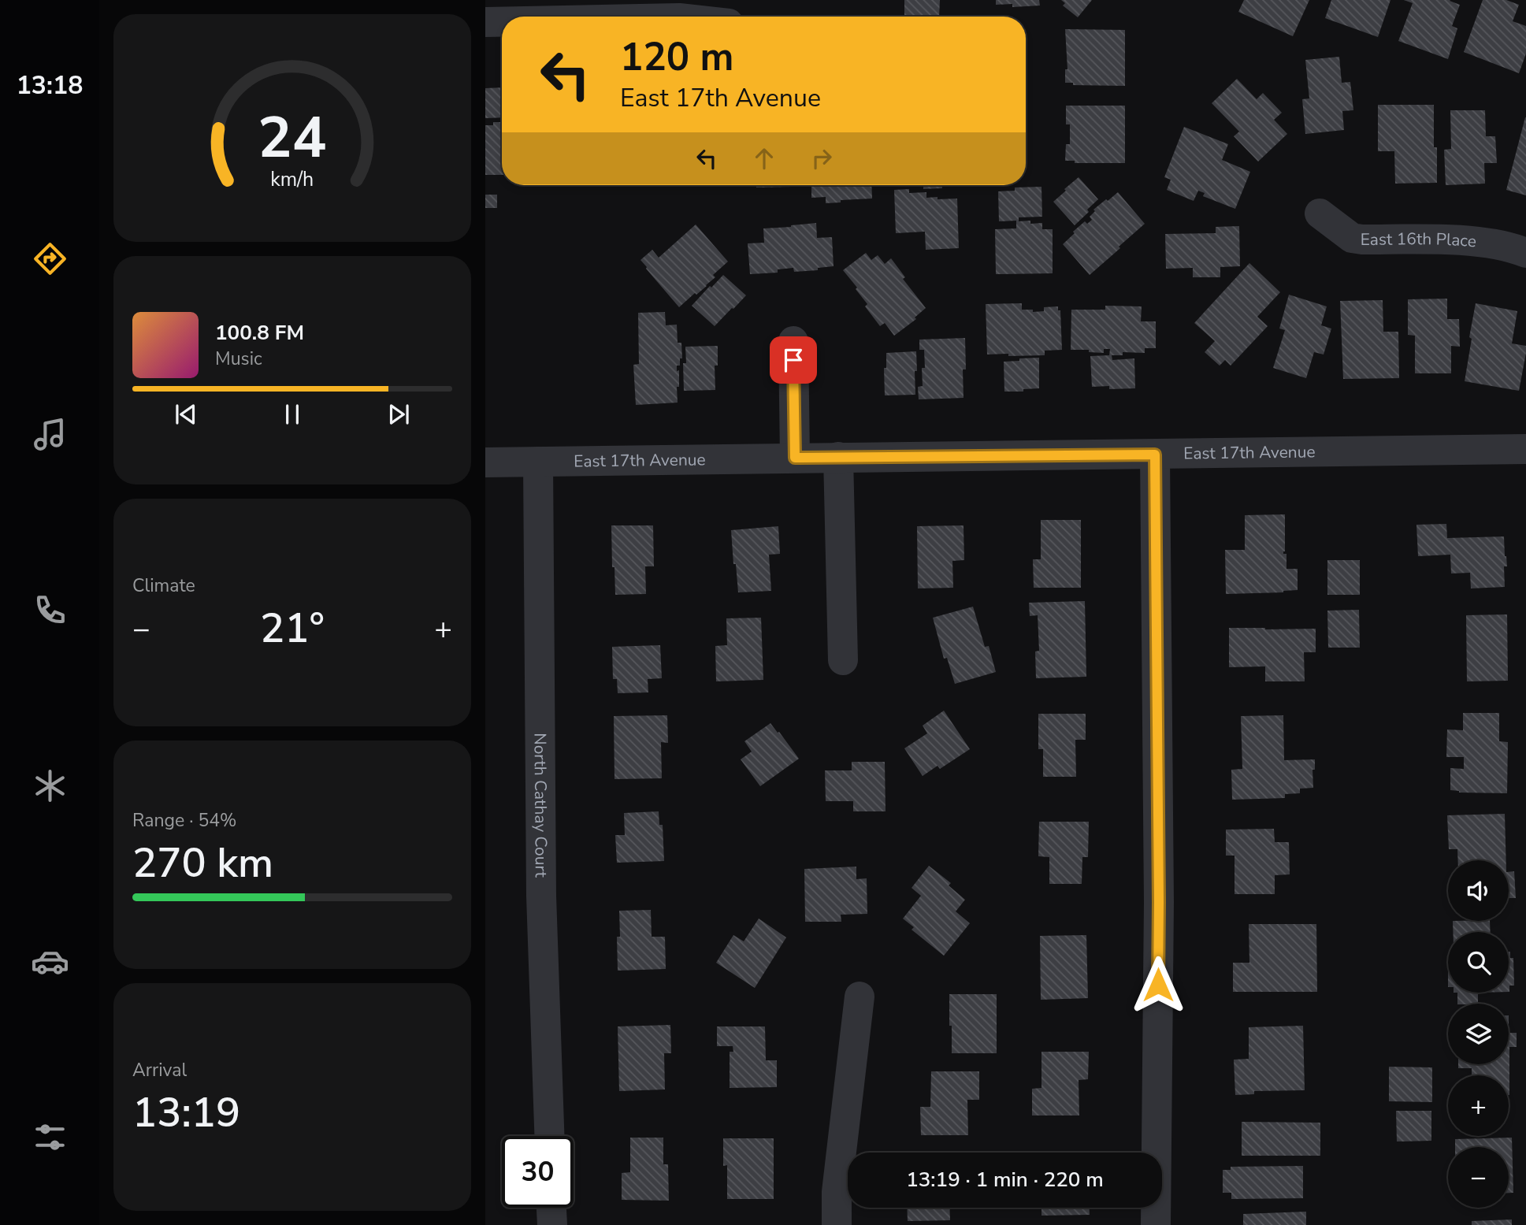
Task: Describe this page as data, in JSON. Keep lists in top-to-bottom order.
{
  "streets": {
    "street": ["East 16th Place", "East 17th Avenue", "North Cathay Court"]
  },
  "crossings": [
    ["East 17th Avenue", "North Cathay Court"]
  ],
  "page": {
    "tabs": "13:18",
    "turn": ["120 m", "East 17th Avenue"],
    "song": ["100.8 FM", "Music"],
    "tile": [
      "Climate",
      ["Range · 54%", "270 km"],
      ["Arrival", "13:19"]
    ],
    "heat": ["−", "21°", "+"],
    "map_buttons": ["+", "−"],
    "limit": "30",
    "trip": "13:19 · 1 min · 220 m",
    "gauge": ["24", "km/h"]
  }
}
